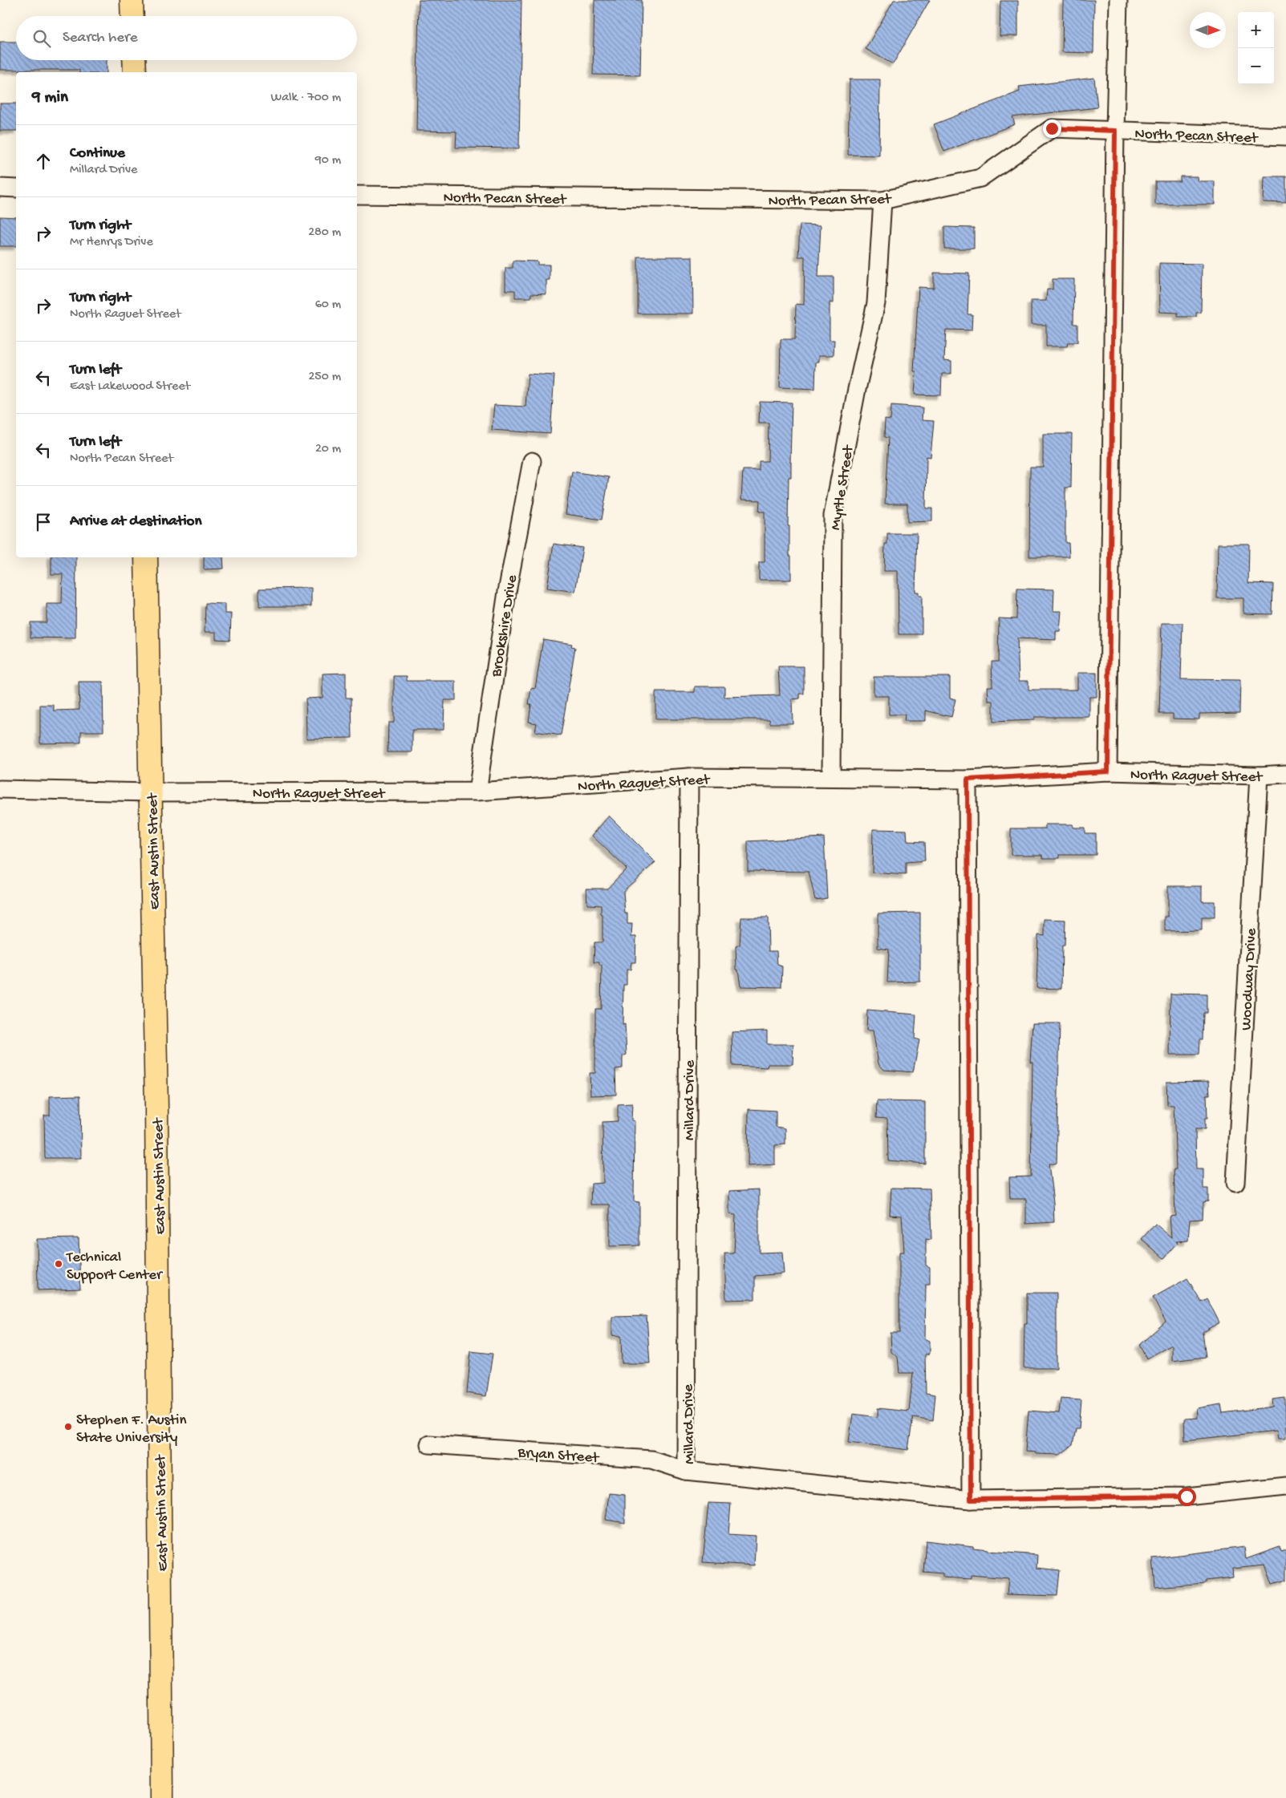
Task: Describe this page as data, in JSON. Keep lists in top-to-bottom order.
{
  "streets": {
    "main road": ["East Austin Street"],
    "street": [
      "North Pecan Street",
      "Myrtle Street",
      "Brookshire Drive",
      "North Raguet Street",
      "Woodway Drive",
      "Millard Drive",
      "Bryan Street"
    ]
  },
  "crossings": [
    ["North Pecan Street", "Myrtle Street"],
    ["Myrtle Street", "North Raguet Street"],
    ["Brookshire Drive", "North Raguet Street"],
    ["North Raguet Street", "East Austin Street"],
    ["North Raguet Street", "Woodway Drive"],
    ["North Raguet Street", "Millard Drive"],
    ["Millard Drive", "Bryan Street"]
  ],
  "places": ["Technical Support Center", "Stephen F. Austin State University"],
  "north": "right",
  "page": {
    "map_buttons": ["+", "−"],
    "search": "Search here",
    "heading": ["9 min", "Walk · 700 m"],
    "list": [
      ["Continue", "Millard Drive", "90 m"],
      ["Turn right", "Mr Henrys Drive", "280 m"],
      ["Turn right", "North Raguet Street", "60 m"],
      ["Turn left", "East Lakewood Street", "250 m"],
      ["Turn left", "North Pecan Street", "20 m"],
      "Arrive at destination"
    ]
  }
}
